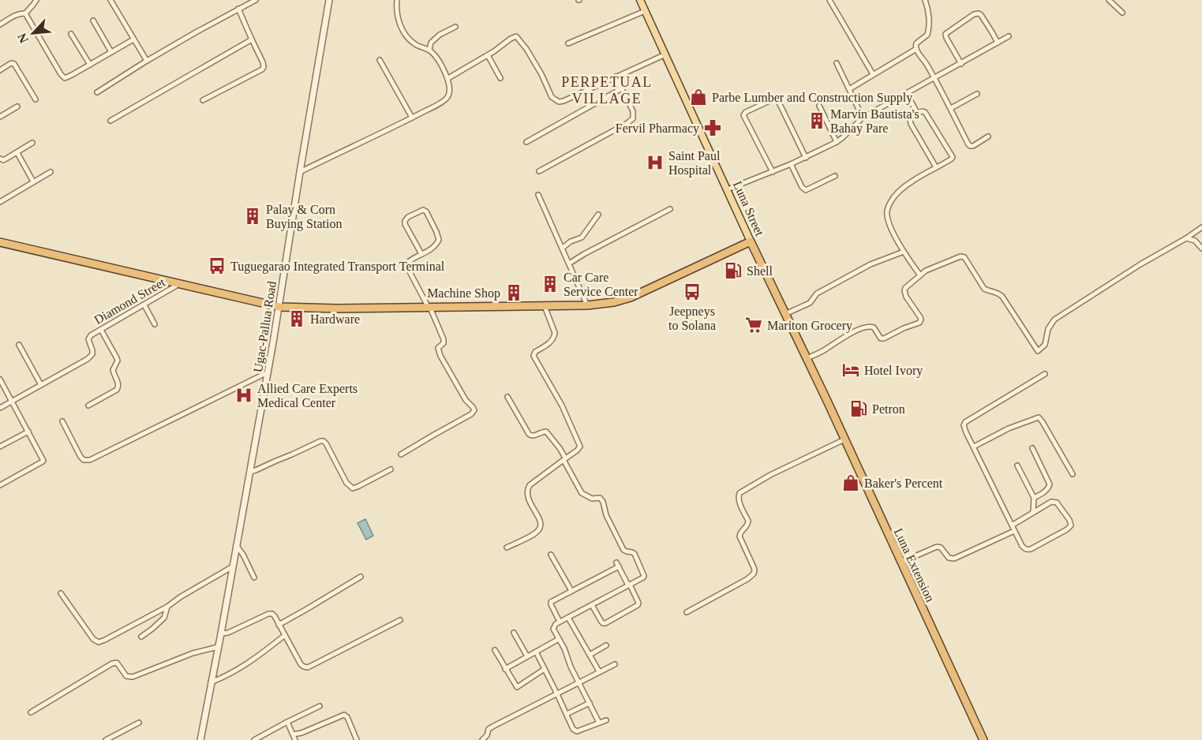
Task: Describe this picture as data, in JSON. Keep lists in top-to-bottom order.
{
  "streets": {
    "highway": ["Luna Street", "Luna Extension"],
    "street": ["Diamond Street", "Ugac-Pallua Road"]
  },
  "crossings": [
    ["Luna Street", "Luna Extension"]
  ],
  "districts": ["PERPETUAL VILLAGE"],
  "places": {
    "shop": ["Parbe Lumber and Construction Supply", "Baker's Percent"],
    "building": [
      "Marvin Bautista's Bahay Pare",
      "Palay & Corn Buying Station",
      "Car Care Service Center",
      "Machine Shop",
      "Hardware"
    ],
    "pharmacy": ["Fervil Pharmacy"],
    "hospital": ["Saint Paul Hospital", "Allied Care Experts Medical Center"],
    "bus stop": ["Tuguegarao Integrated Transport Terminal", "Jeepneys to Solana"],
    "fuel station": ["Shell", "Petron"],
    "supermarket": ["Mariton Grocery"],
    "hotel": ["Hotel Ivory"]
  },
  "north": "bottom left"
}
